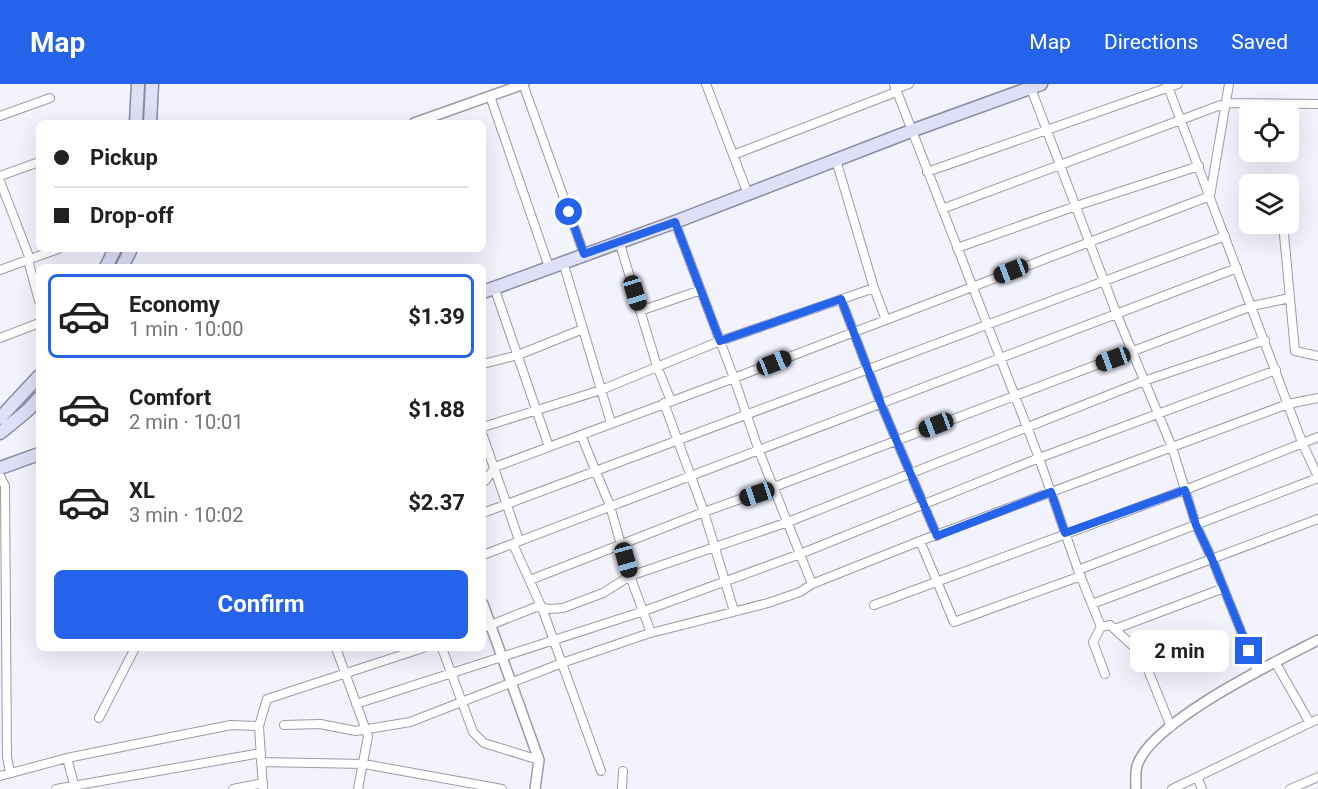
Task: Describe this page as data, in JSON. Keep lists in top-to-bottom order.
{
  "page": {
    "header": "Map",
    "nav": ["Map", "Directions", "Saved"],
    "banner": ["Pickup", "Drop-off"],
    "list": [
      {
        "name": "Economy",
        "note": "1 min · 10:00",
        "value": "$1.39"
      },
      {
        "name": "Comfort",
        "note": "2 min · 10:01",
        "value": "$1.88"
      },
      {
        "name": "XL",
        "note": "3 min · 10:02",
        "value": "$2.37"
      }
    ],
    "buttons": "Confirm",
    "bubble": "2 min"
  }
}
